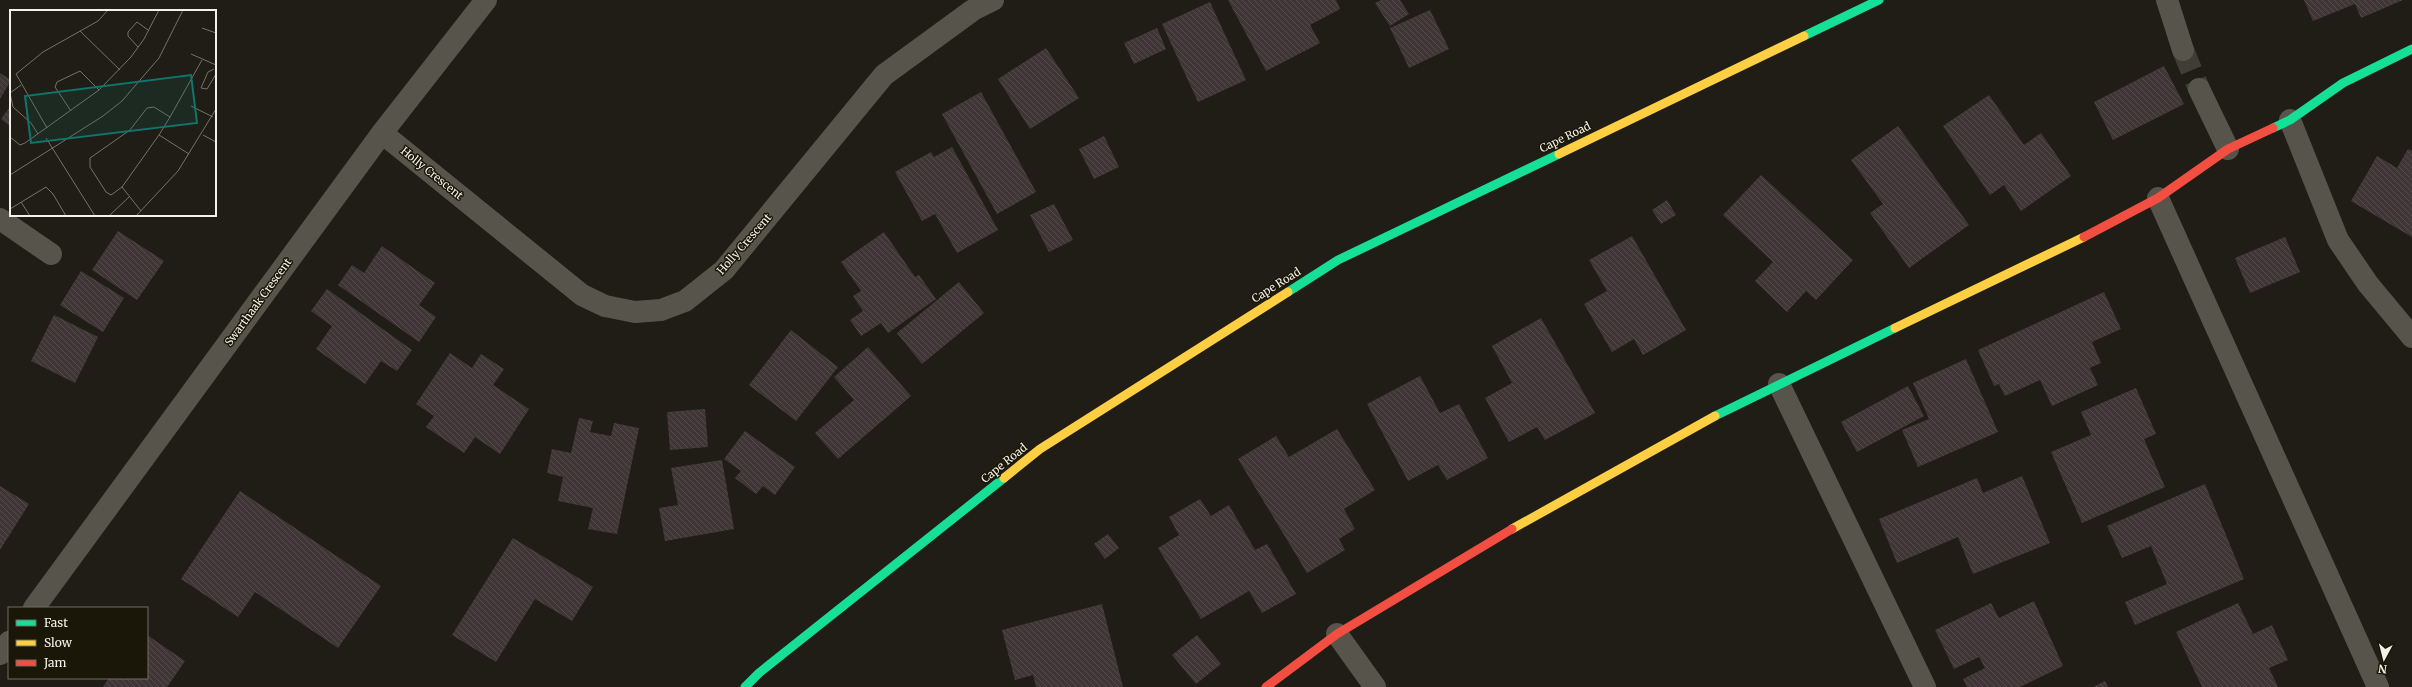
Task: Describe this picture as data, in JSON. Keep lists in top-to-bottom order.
{
  "streets": {
    "street": ["Cape Road", "Holly Crescent", "Swarthaak Crescent"]
  },
  "crossings": [
    ["Holly Crescent", "Swarthaak Crescent"]
  ],
  "legend": ["Fast", "Slow", "Jam"],
  "north": "bottom"
}
